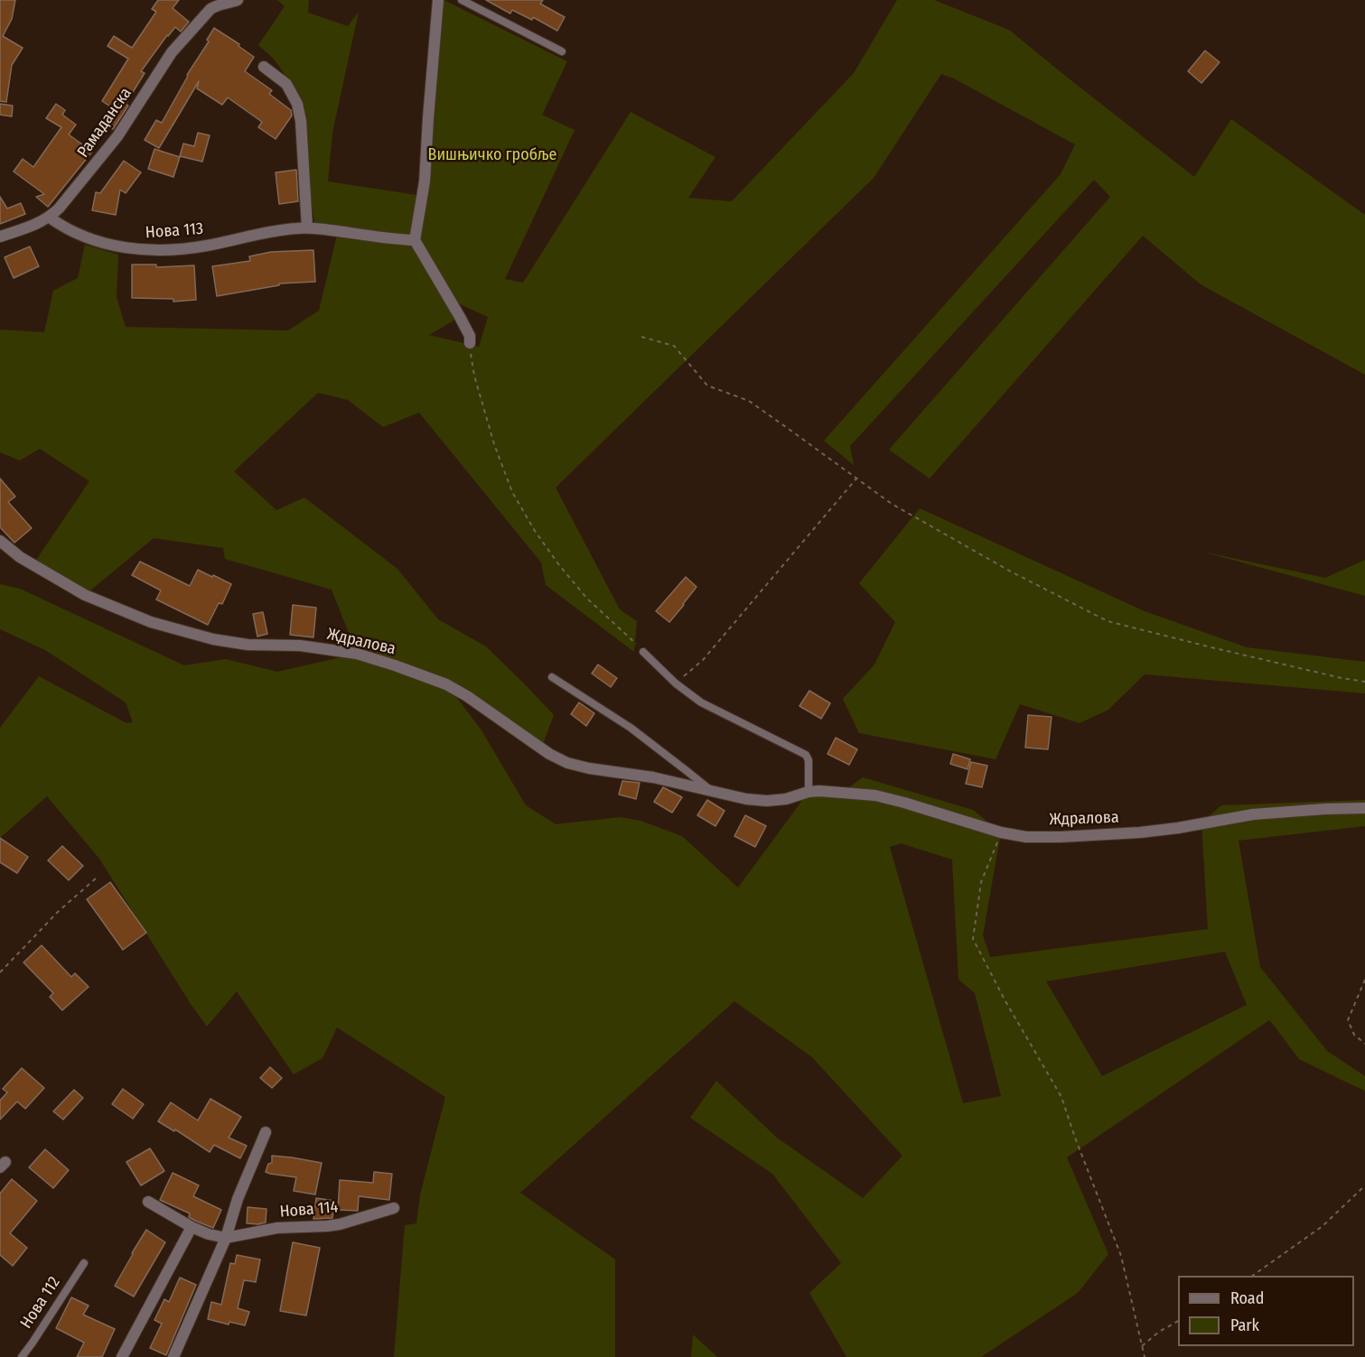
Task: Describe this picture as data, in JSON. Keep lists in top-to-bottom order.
{
  "streets": {
    "street": [
      "Рамаданска",
      "Нова 113",
      "Ждралова",
      "Нова 114"
    ],
    "lane": ["Нова 112"]
  },
  "crossings": [
    ["Рамаданска", "Нова 113"]
  ],
  "parks": ["Вишњичко гробље"],
  "legend": ["Road", "Park"]
}
